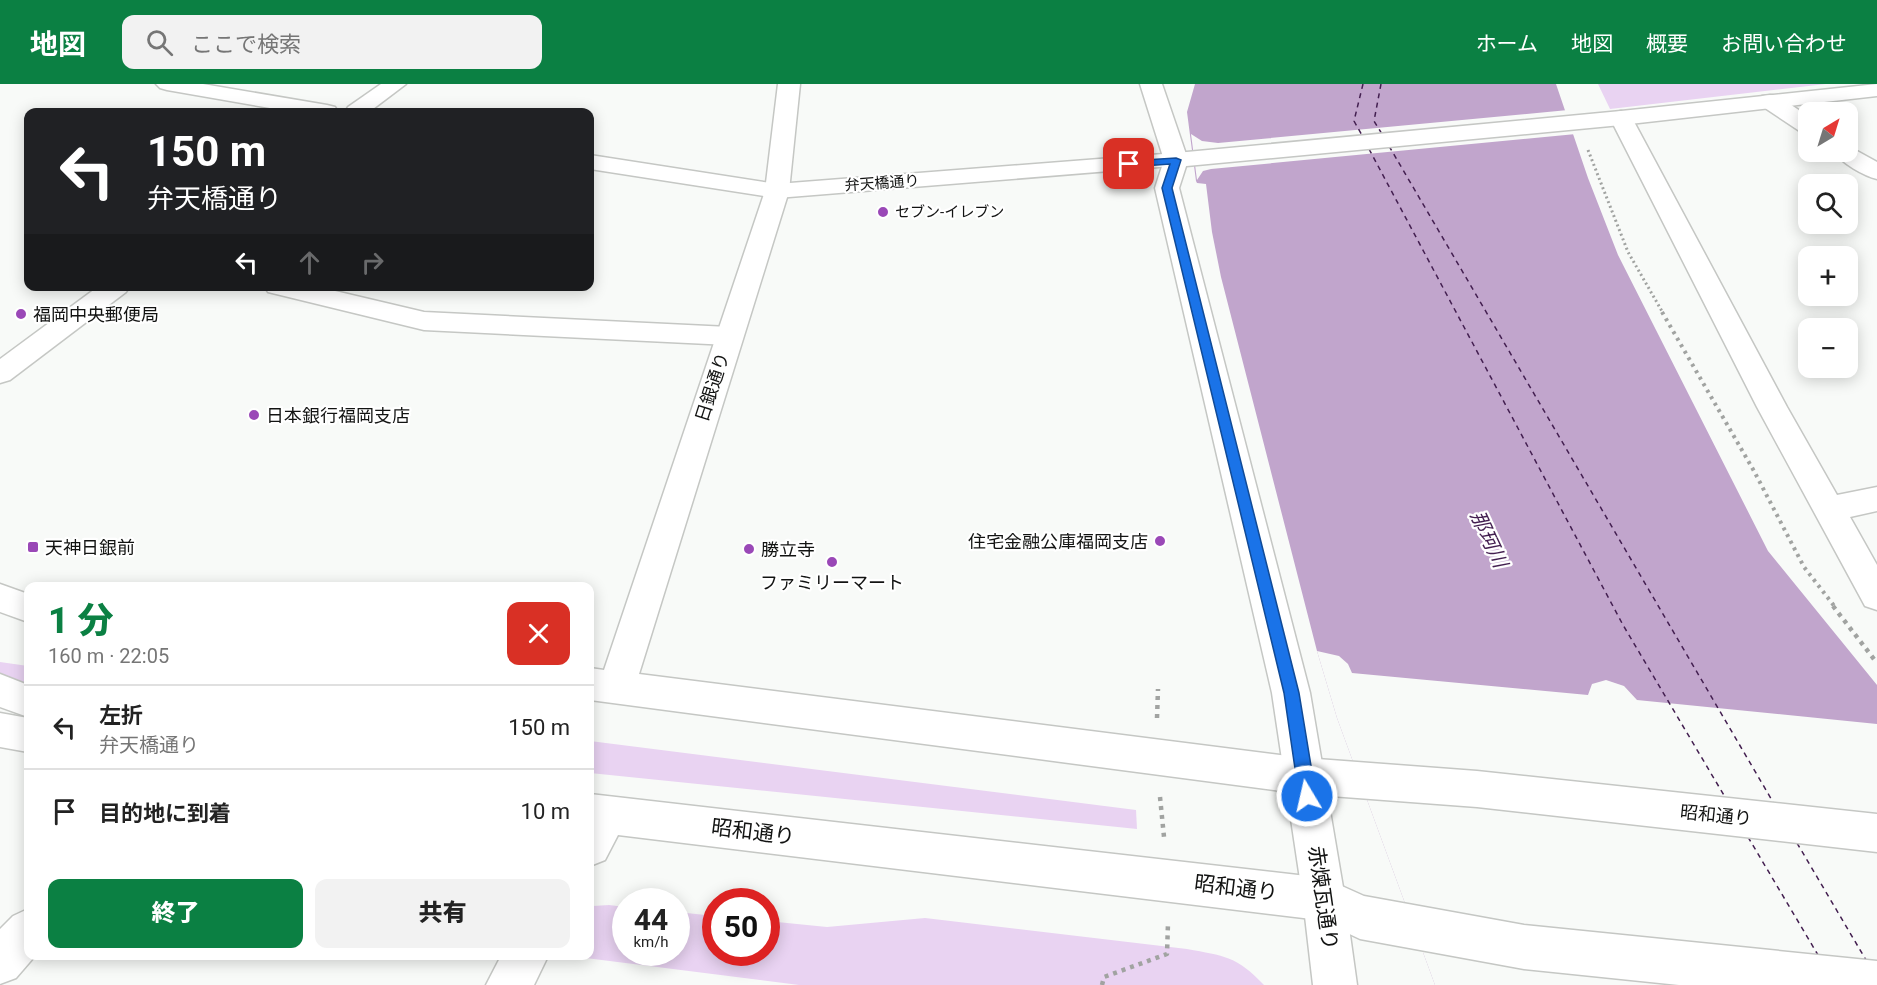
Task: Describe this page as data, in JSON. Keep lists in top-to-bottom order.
{
  "streets": {
    "street": [
      "弁天橋通り",
      "日銀通り",
      "昭和通り",
      "赤煉瓦通り"
    ]
  },
  "crossings": [
    ["弁天橋通り", "日銀通り"],
    ["弁天橋通り", "赤煉瓦通り"],
    ["日銀通り", "昭和通り"],
    ["昭和通り", "赤煉瓦通り"]
  ],
  "water": ["那珂川"],
  "places": {
    "other": [
      "セブン-イレブン",
      "福岡中央郵便局",
      "日本銀行福岡支店",
      "住宅金融公庫福岡支店",
      "勝立寺",
      "ファミリーマート"
    ],
    "transit": ["天神日銀前"]
  },
  "north": "top right",
  "page": {
    "header": "地図",
    "search": "ここで検索",
    "nav": [
      "ホーム",
      "地図",
      "概要",
      "お問い合わせ"
    ],
    "map_buttons": ["+", "−"],
    "turn": ["150 m", "弁天橋通り"],
    "heading": ["1 分", "160 m · 22:05"],
    "list": [
      {
        "name": "左折",
        "note": "弁天橋通り",
        "value": "150 m"
      },
      {
        "name": "目的地に到着",
        "value": "10 m"
      }
    ],
    "buttons": ["終了", "共有"],
    "speed": "44 km/h",
    "limit": "50"
  }
}
